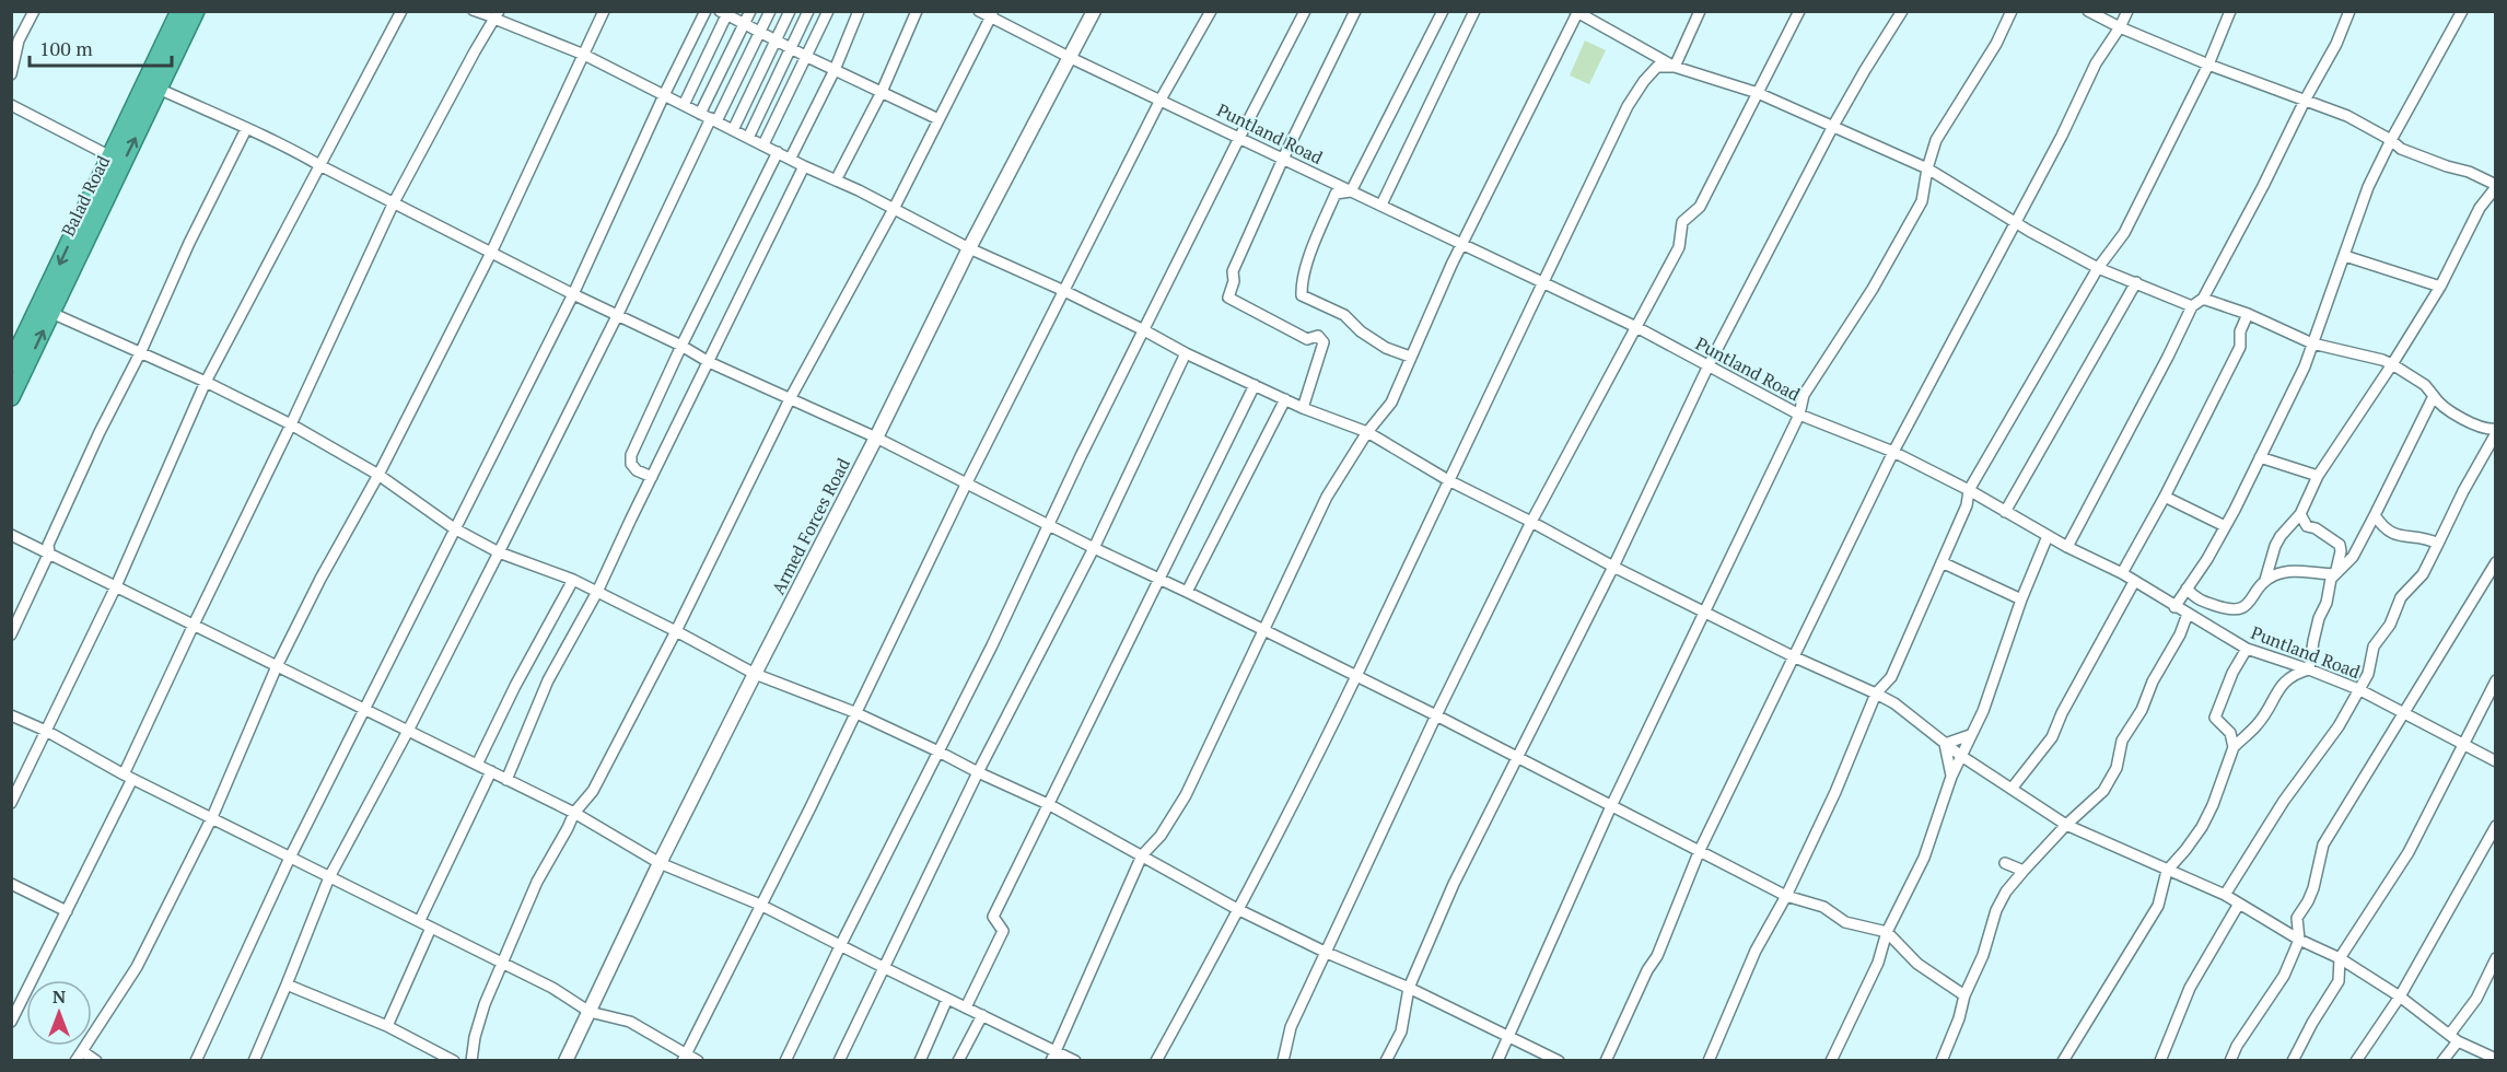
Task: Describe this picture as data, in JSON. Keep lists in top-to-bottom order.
{
  "streets": {
    "highway": ["Balad Road"],
    "street": ["Puntland Road", "Armed Forces Road"]
  },
  "crossings": [
    ["Puntland Road", "Armed Forces Road"]
  ],
  "scale_bar": "100 m",
  "north": "top"
}
